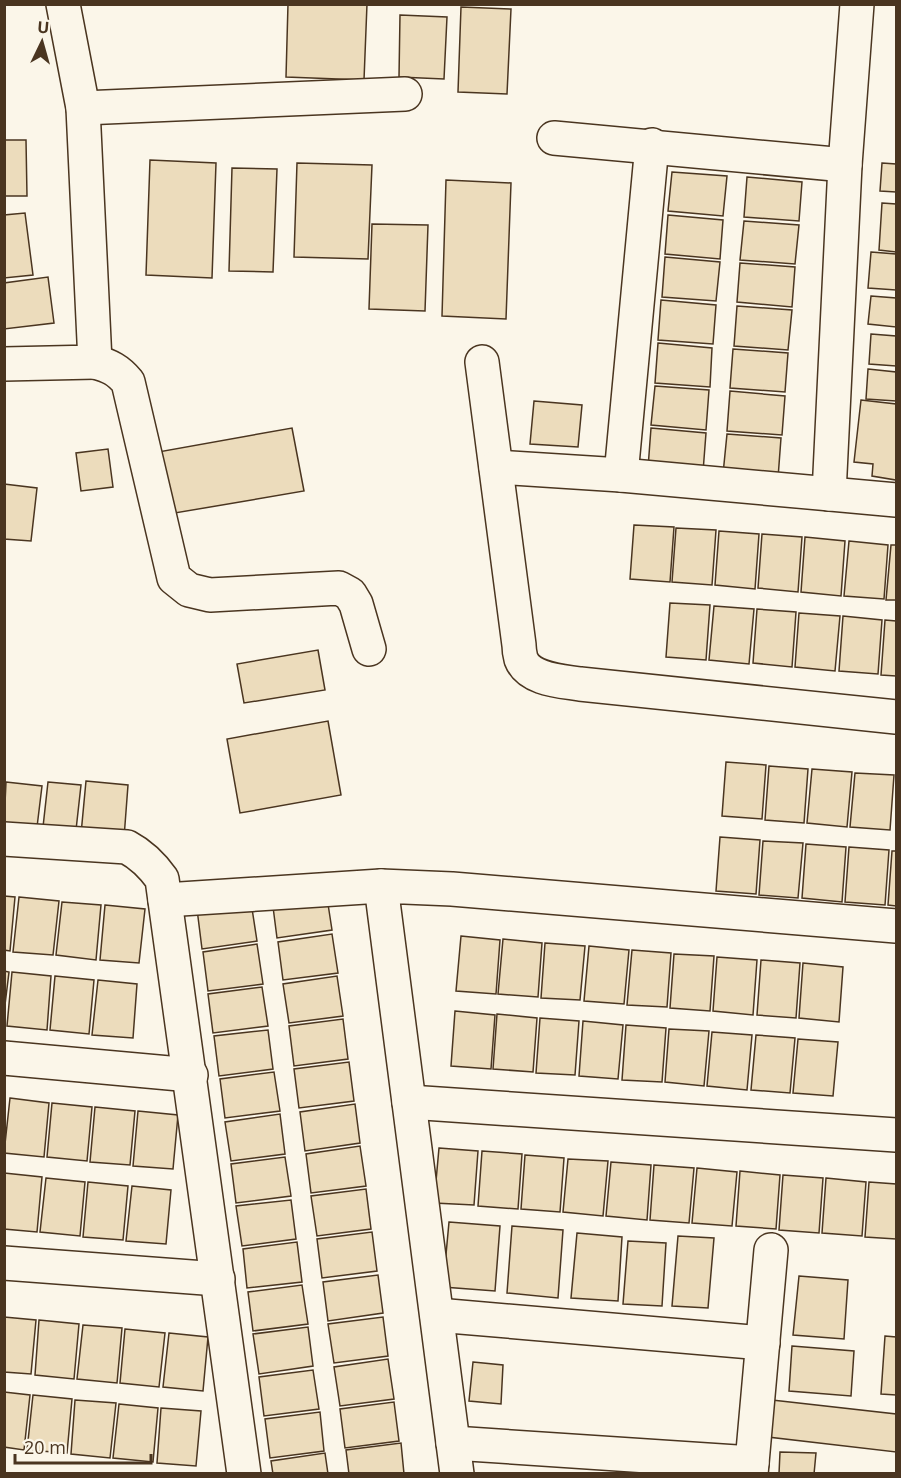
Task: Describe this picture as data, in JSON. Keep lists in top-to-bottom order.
{
  "scale_bar": "20 m",
  "north": "top"
}
